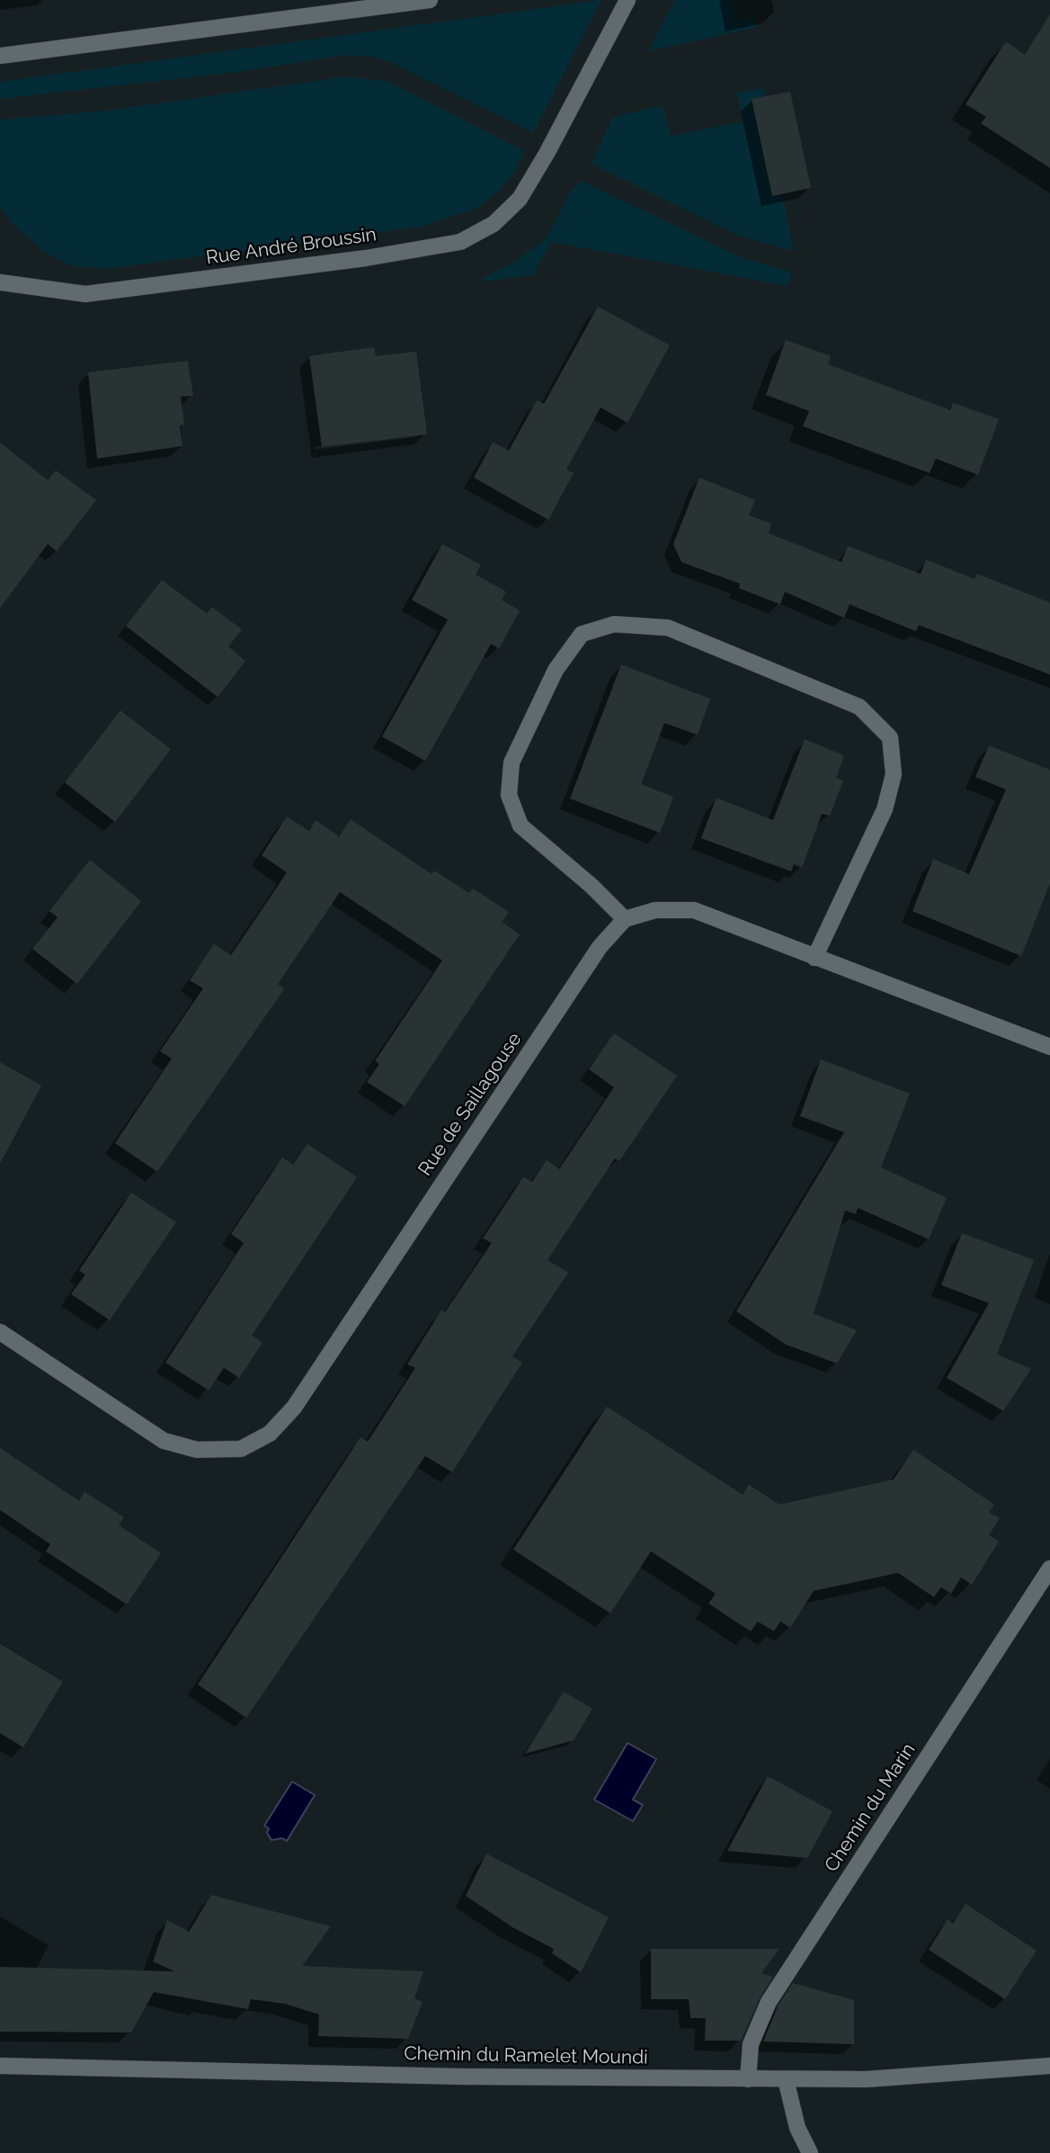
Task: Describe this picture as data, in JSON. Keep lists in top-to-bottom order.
{
  "streets": {
    "street": [
      "Rue André Broussin",
      "Rue de Saillagouse",
      "Chemin du Marin",
      "Chemin du Ramelet Moundi"
    ]
  },
  "crossings": [
    ["Chemin du Marin", "Chemin du Ramelet Moundi"]
  ]
}
